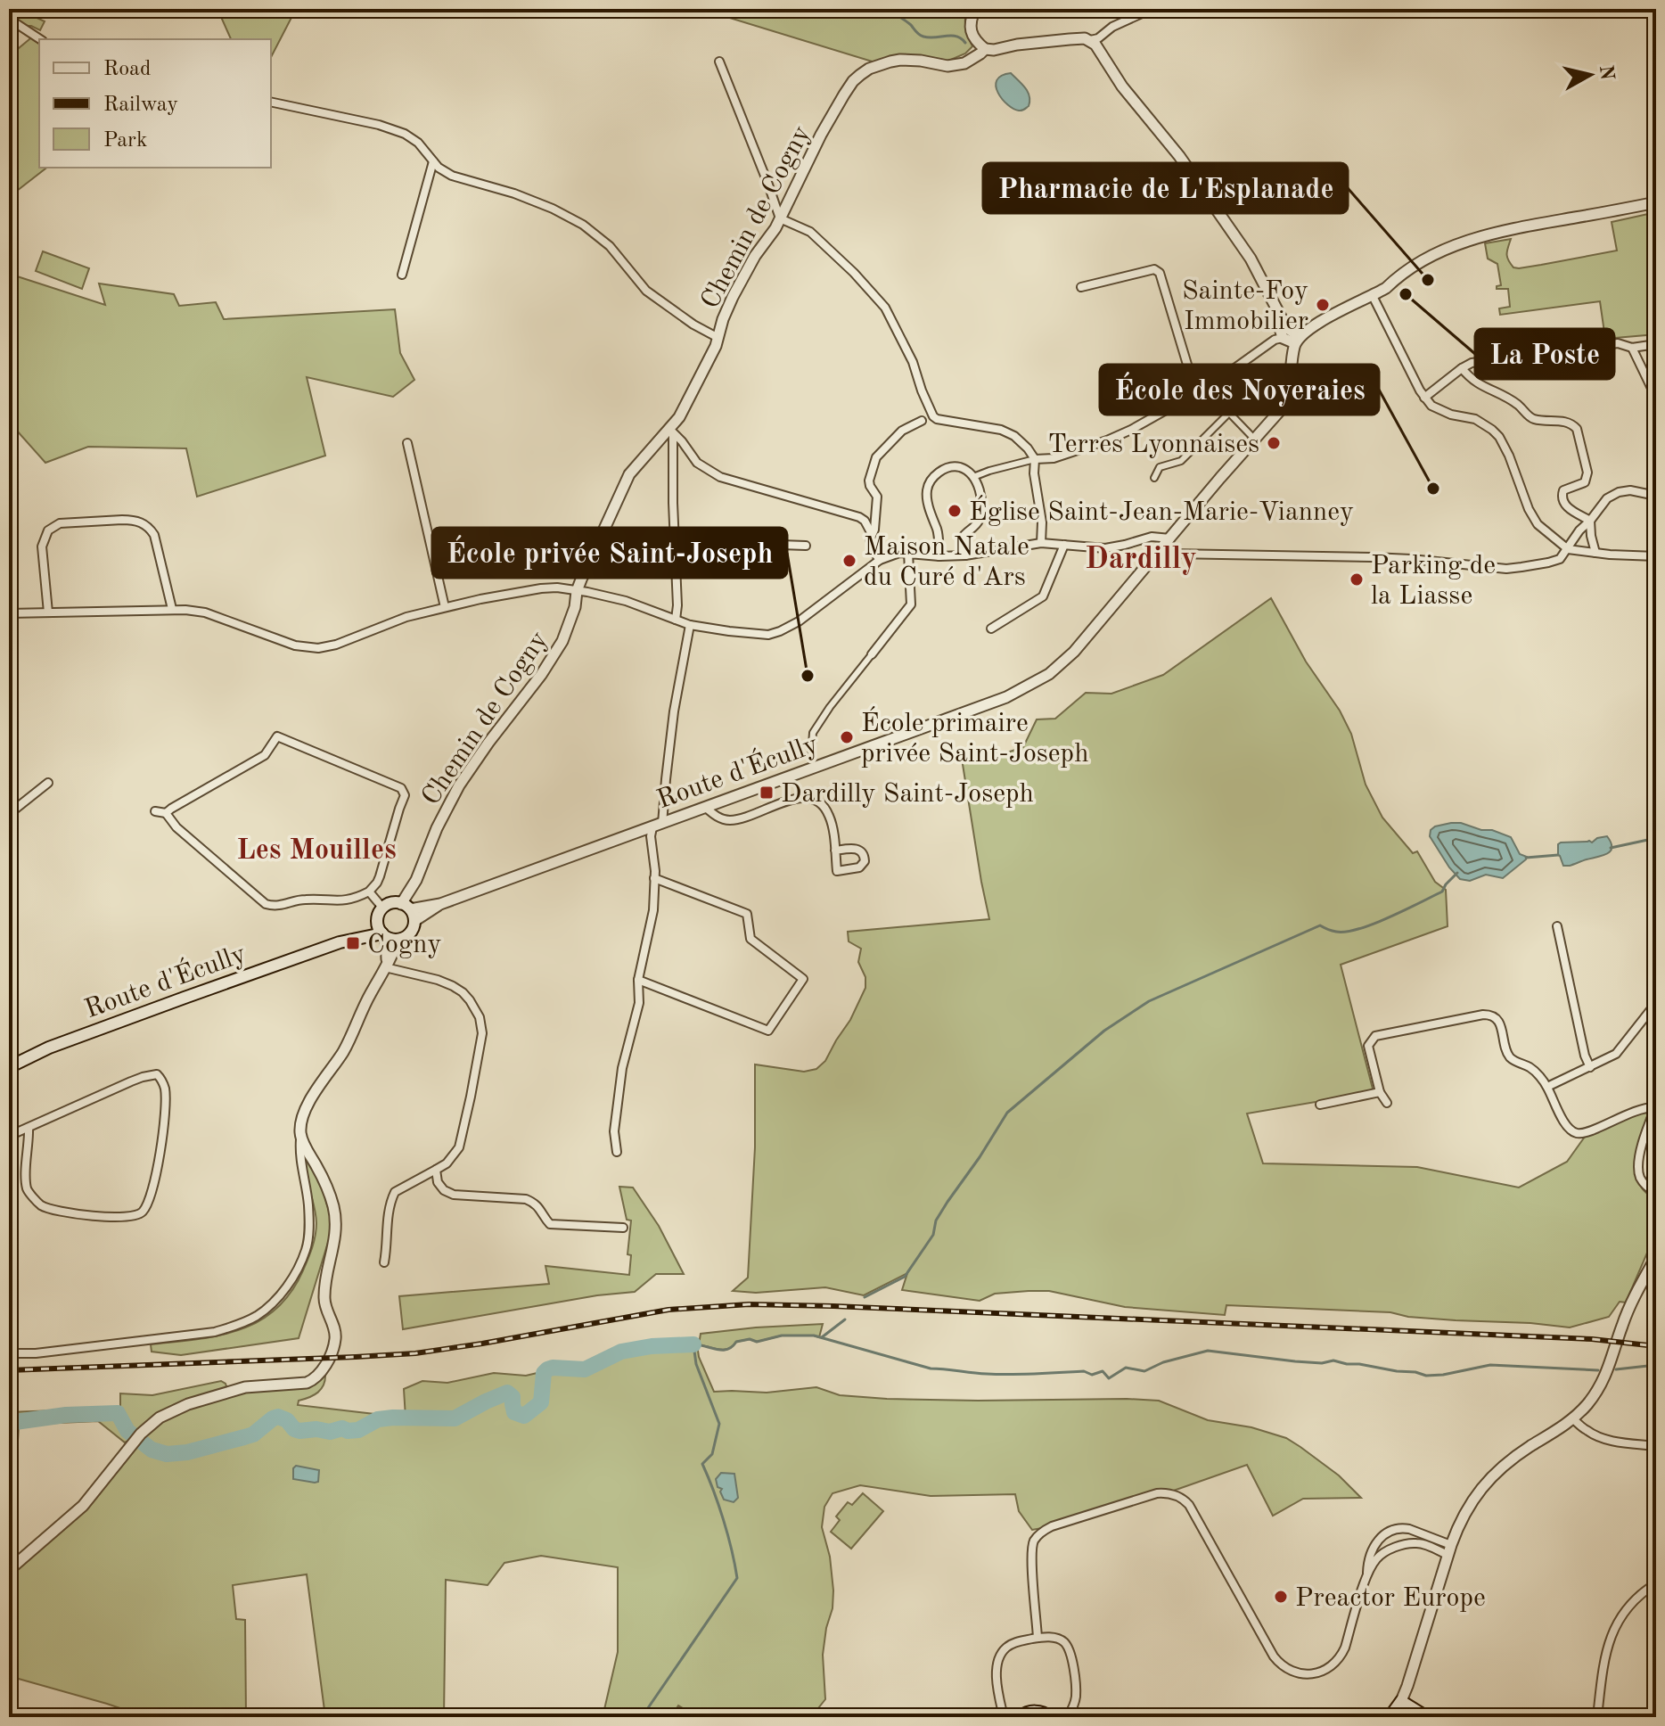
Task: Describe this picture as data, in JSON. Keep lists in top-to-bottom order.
{
  "streets": {
    "main road": ["Route d'Écully"],
    "street": ["Chemin de Cogny"]
  },
  "crossings": [
    ["Chemin de Cogny", "Route d'Écully"]
  ],
  "districts": ["Dardilly", "Les Mouilles"],
  "places": {
    "other": [
      "Pharmacie de L'Esplanade",
      "La Poste",
      "Sainte-Foy Immobilier",
      "Terres Lyonnaises",
      "École des Noyeraies",
      "Église Saint-Jean-Marie-Vianney",
      "Maison Natale du Curé d'Ars",
      "Parking de la Liasse",
      "École privée Saint-Joseph",
      "École primaire privée Saint-Joseph",
      "Preactor Europe"
    ],
    "transit": ["Dardilly Saint-Joseph", "Cogny"]
  },
  "legend": ["Road", "Railway", "Park"],
  "north": "right"
}
